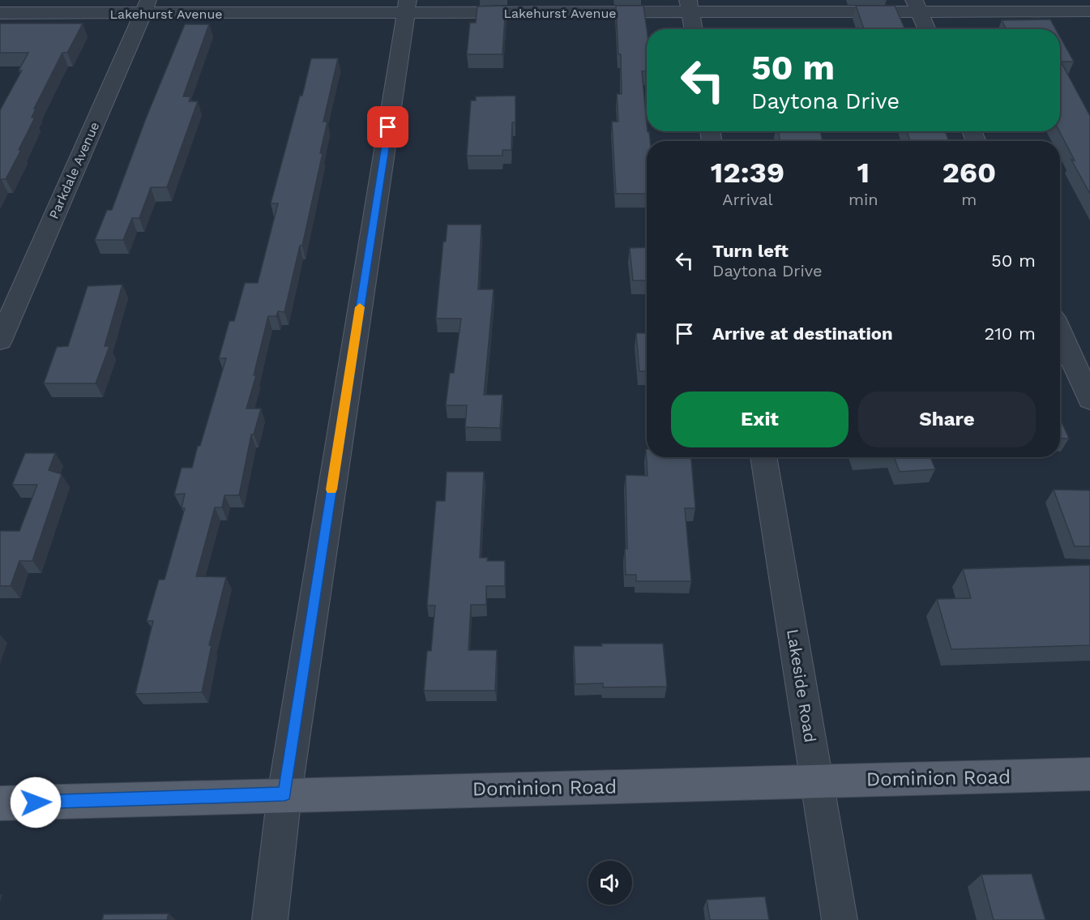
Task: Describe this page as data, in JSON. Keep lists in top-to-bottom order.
{
  "streets": {
    "main road": ["Dominion Road"],
    "street": ["Lakehurst Avenue", "Parkdale Avenue", "Lakeside Road"]
  },
  "crossings": [
    ["Lakehurst Avenue", "Parkdale Avenue"],
    ["Lakeside Road", "Dominion Road"]
  ],
  "page": {
    "turn": ["50 m", "Daytona Drive"],
    "eta": [
      "12:39",
      "Arrival",
      "1",
      "min",
      "260",
      "m"
    ],
    "list": [
      {
        "name": "Turn left",
        "note": "Daytona Drive",
        "value": "50 m"
      },
      {
        "name": "Arrive at destination",
        "value": "210 m"
      }
    ],
    "buttons": ["Exit", "Share"]
  }
}
